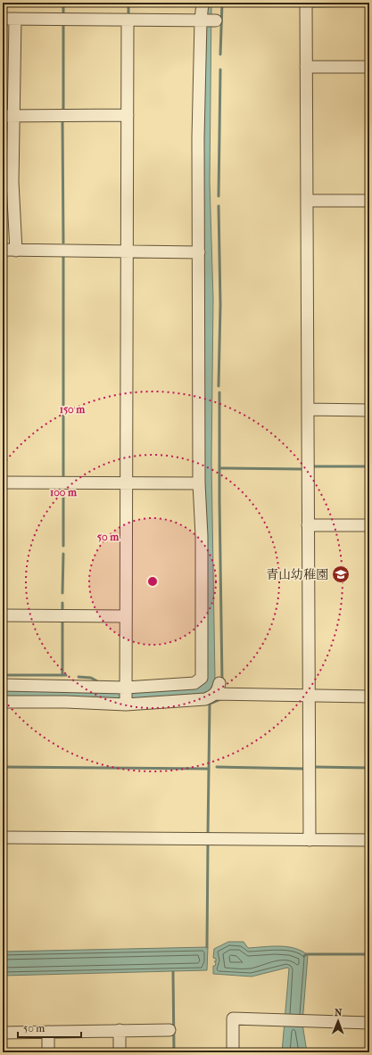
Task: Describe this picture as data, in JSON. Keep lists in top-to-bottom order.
{
  "places": {
    "school or university": ["青山幼稚園"]
  },
  "scale_bar": "50 m",
  "north": "top",
  "rings": ["150 m", "100 m", "50 m"]
}
